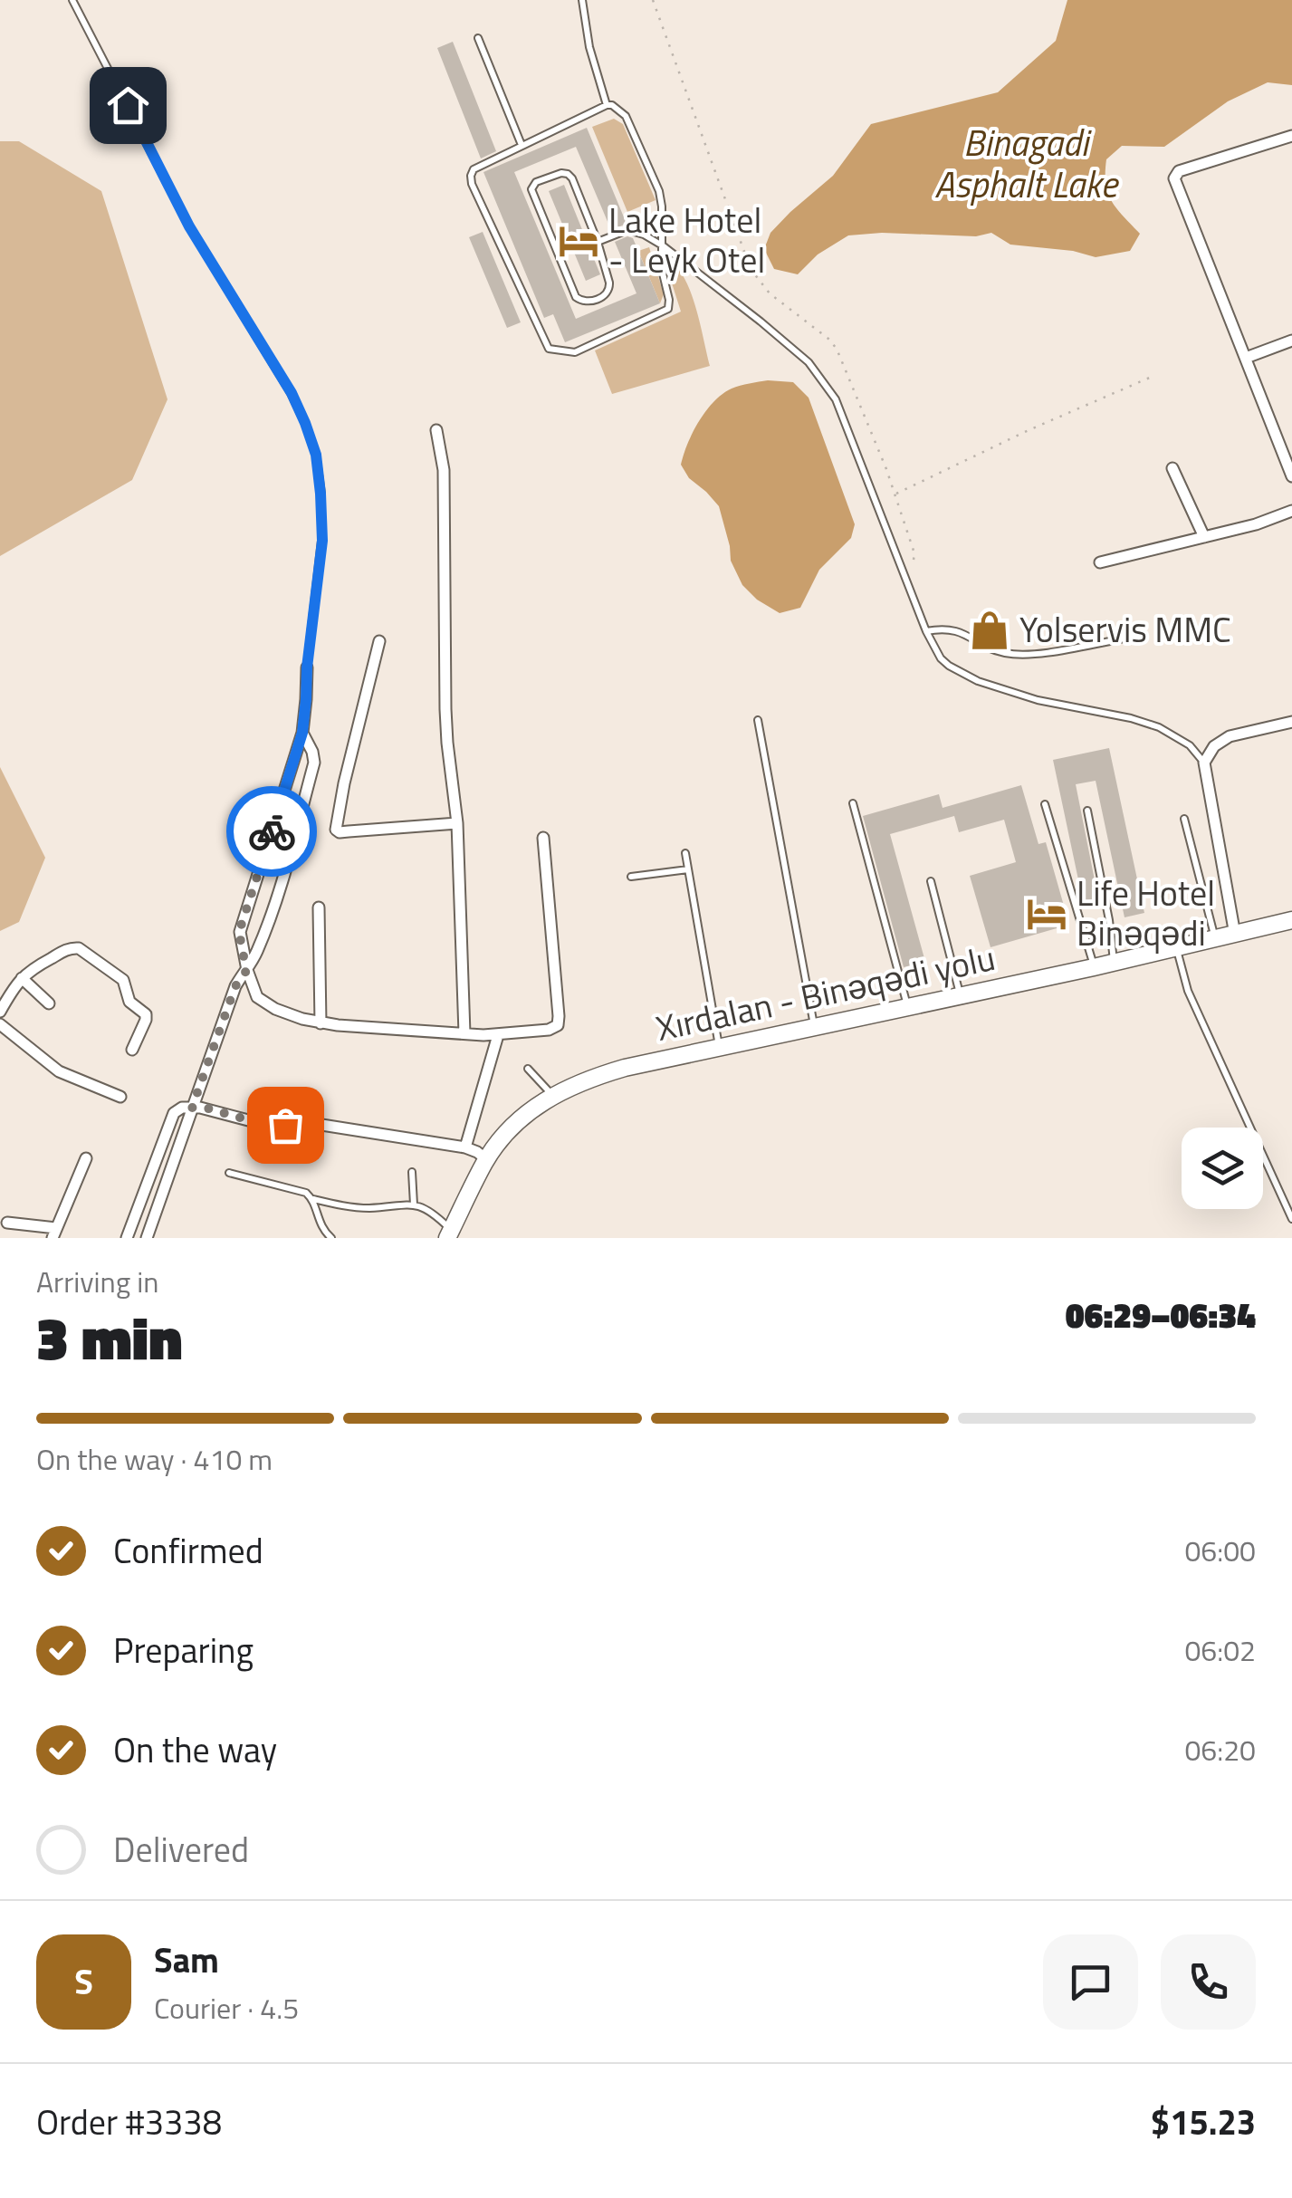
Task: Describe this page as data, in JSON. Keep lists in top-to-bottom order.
{
  "streets": {
    "main road": ["Xırdalan - Binəqədi yolu"]
  },
  "water": ["Binagadi Asphalt Lake"],
  "places": {
    "hotel": ["Lake Hotel - Leyk Otel", "Life Hotel Binəqədi"],
    "shop": ["Yolservis MMC"]
  },
  "page": {
    "heading": ["3 min", "Arriving in", "06:29–06:34"],
    "panel": [
      "Sam",
      "Courier · 4.5",
      "Order #3338",
      "$15.23"
    ],
    "bar": "On the way · 410 m",
    "list": [
      ["Confirmed", "06:00"],
      ["Preparing", "06:02"],
      ["On the way", "06:20"],
      "Delivered"
    ],
    "round": "S"
  }
}
